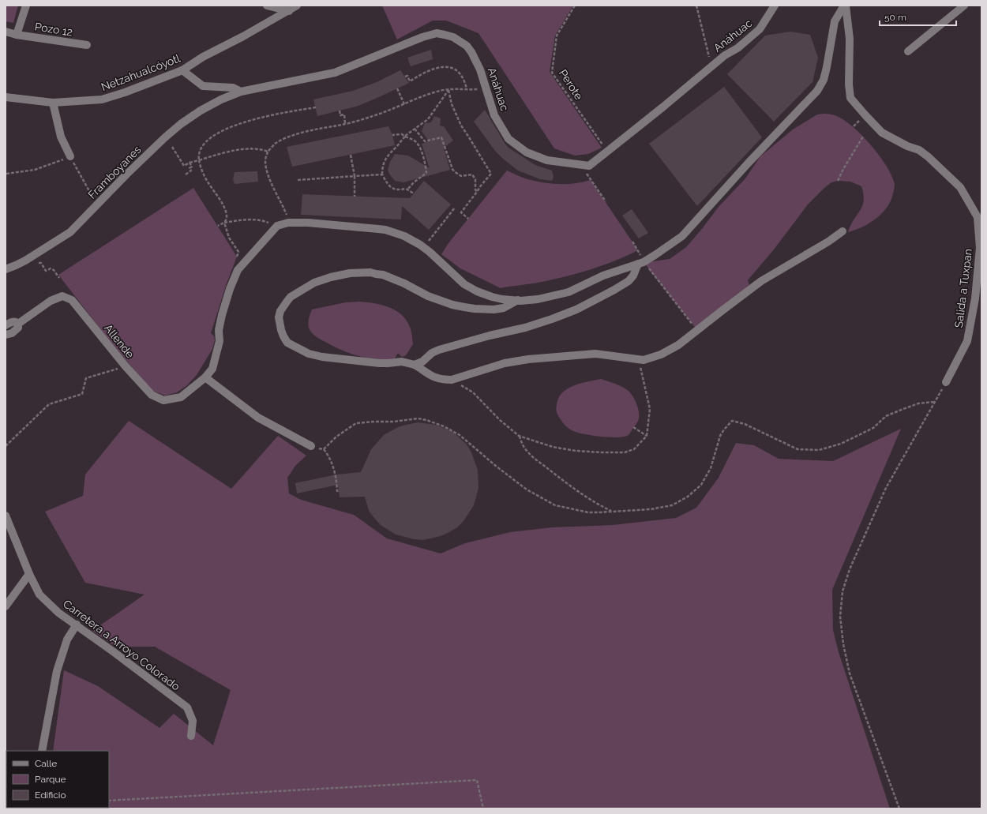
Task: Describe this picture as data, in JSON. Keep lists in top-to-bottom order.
{
  "streets": {
    "street": [
      "Pozo 12",
      "Anáhuac",
      "Netzahualcóyotl",
      "Framboyanes",
      "Salida a Tuxpan",
      "Allende",
      "Carretera a Arroyo Colorado"
    ],
    "path": ["Perote"]
  },
  "crossings": [
    ["Anáhuac", "Framboyanes"]
  ],
  "legend": ["Calle", "Parque", "Edificio"],
  "scale_bar": "50 m"
}
